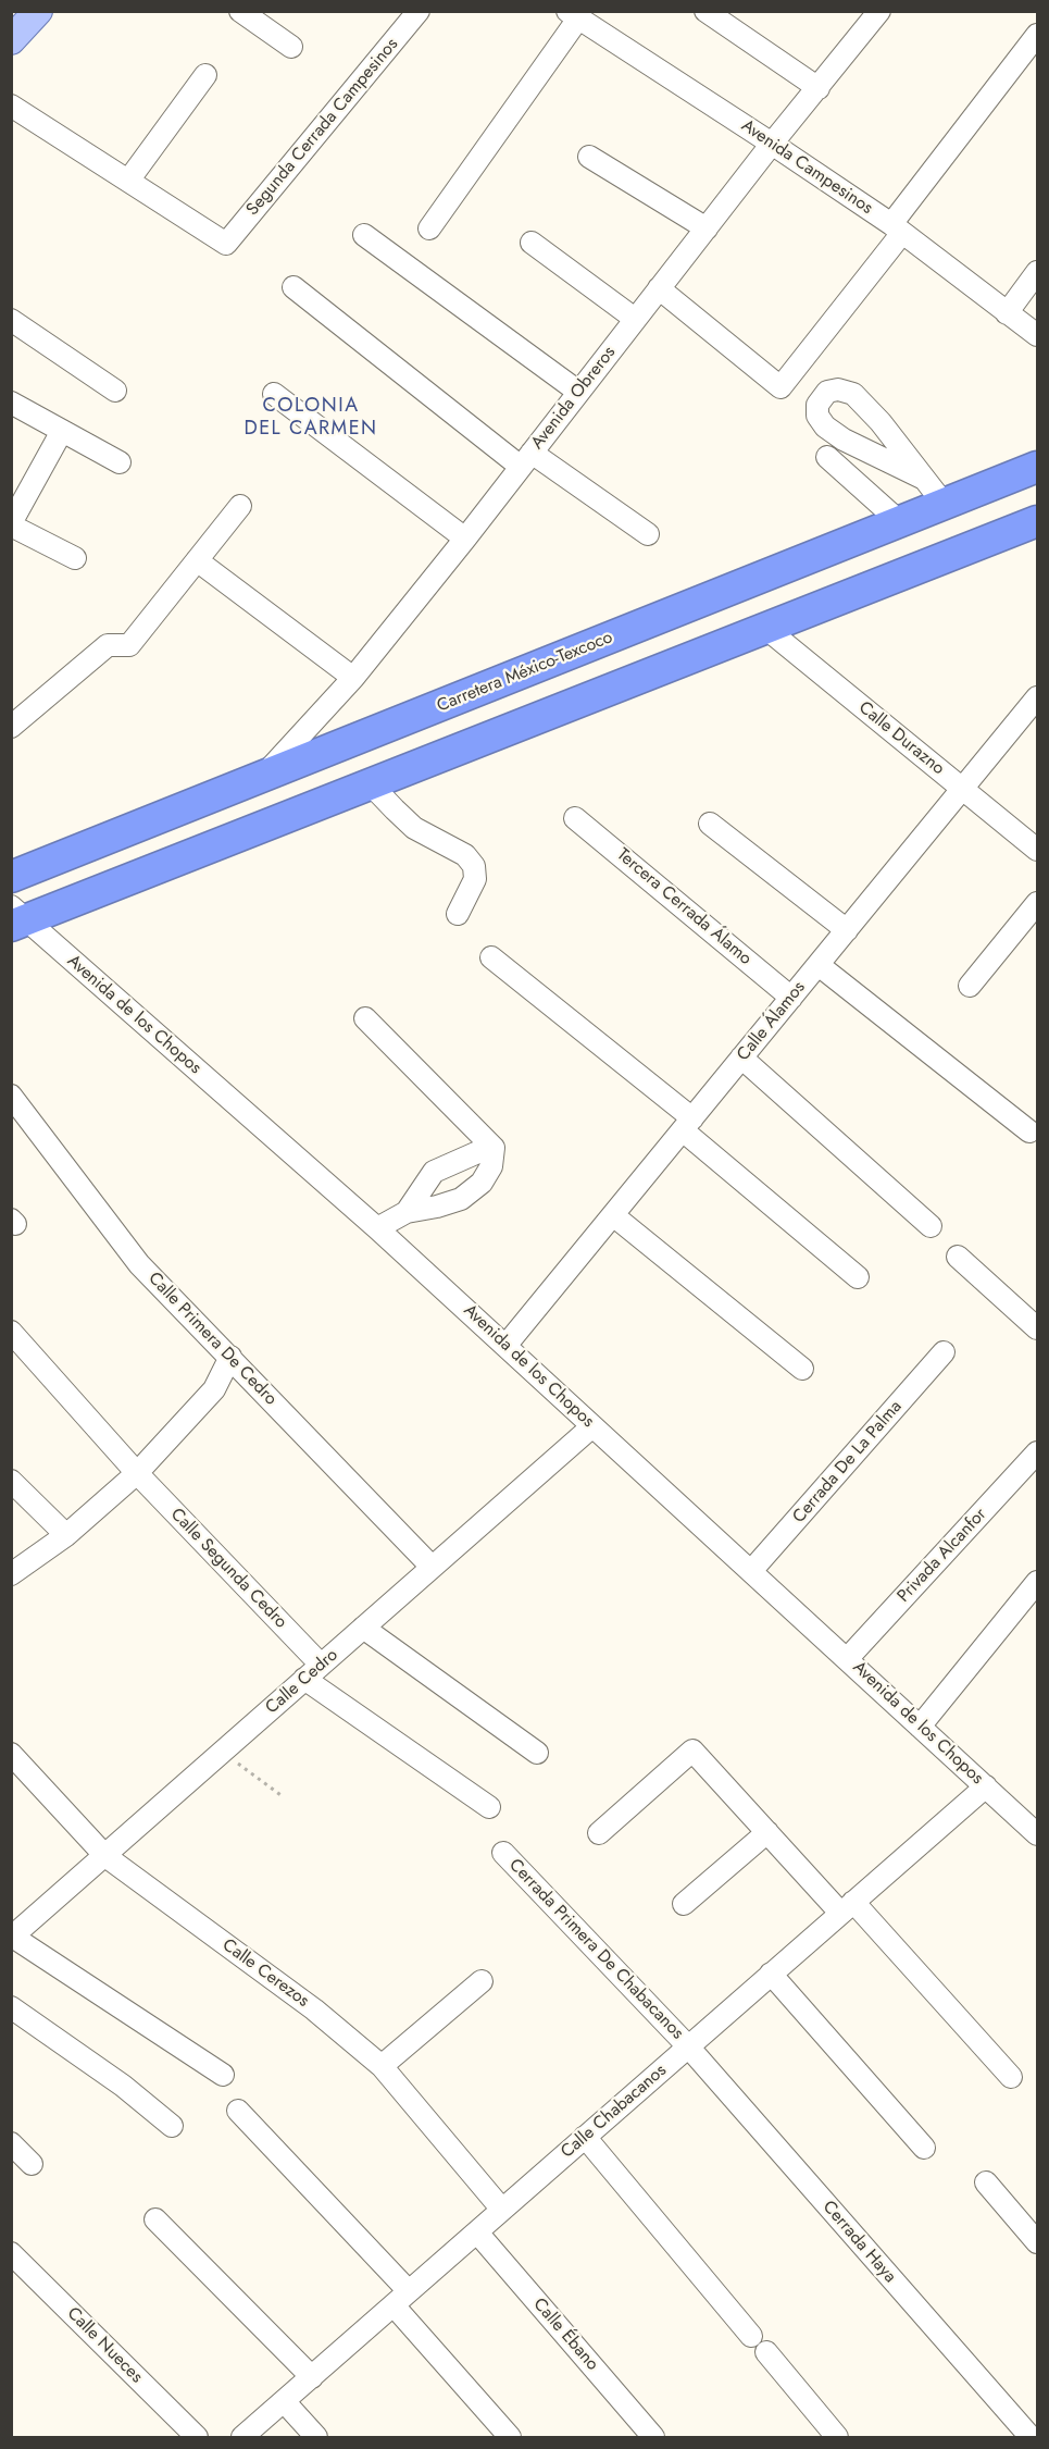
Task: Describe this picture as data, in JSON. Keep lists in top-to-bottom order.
{
  "streets": {
    "highway": ["Carretera México-Texcoco"],
    "street": [
      "Segunda Cerrada Campesinos",
      "Avenida Campesinos",
      "Avenida Obreros",
      "Calle Durazno",
      "Tercera Cerrada Álamo",
      "Avenida de los Chopos",
      "Calle Álamos",
      "Calle Primera De Cedro",
      "Cerrada De La Palma",
      "Privada Alcanfor",
      "Calle Segunda Cedro",
      "Calle Cedro",
      "Cerrada Primera De Chabacanos",
      "Calle Cerezos",
      "Calle Chabacanos",
      "Cerrada Haya",
      "Calle Ébano",
      "Calle Nueces"
    ]
  },
  "crossings": [
    ["Avenida Campesinos", "Avenida Obreros"],
    ["Avenida Obreros", "Carretera México-Texcoco"],
    ["Calle Durazno", "Calle Álamos"],
    ["Tercera Cerrada Álamo", "Calle Álamos"],
    ["Avenida de los Chopos", "Calle Álamos"],
    ["Avenida de los Chopos", "Cerrada De La Palma"],
    ["Avenida de los Chopos", "Privada Alcanfor"],
    ["Avenida de los Chopos", "Calle Cedro"],
    ["Avenida de los Chopos", "Calle Chabacanos"],
    ["Calle Primera De Cedro", "Calle Cedro"],
    ["Calle Segunda Cedro", "Calle Cedro"],
    ["Calle Cedro", "Calle Cerezos"],
    ["Cerrada Primera De Chabacanos", "Calle Chabacanos"],
    ["Cerrada Primera De Chabacanos", "Cerrada Haya"],
    ["Calle Cerezos", "Calle Chabacanos"],
    ["Calle Chabacanos", "Cerrada Haya"],
    ["Calle Chabacanos", "Calle Ébano"]
  ],
  "districts": ["COLONIA DEL CARMEN"]
}
